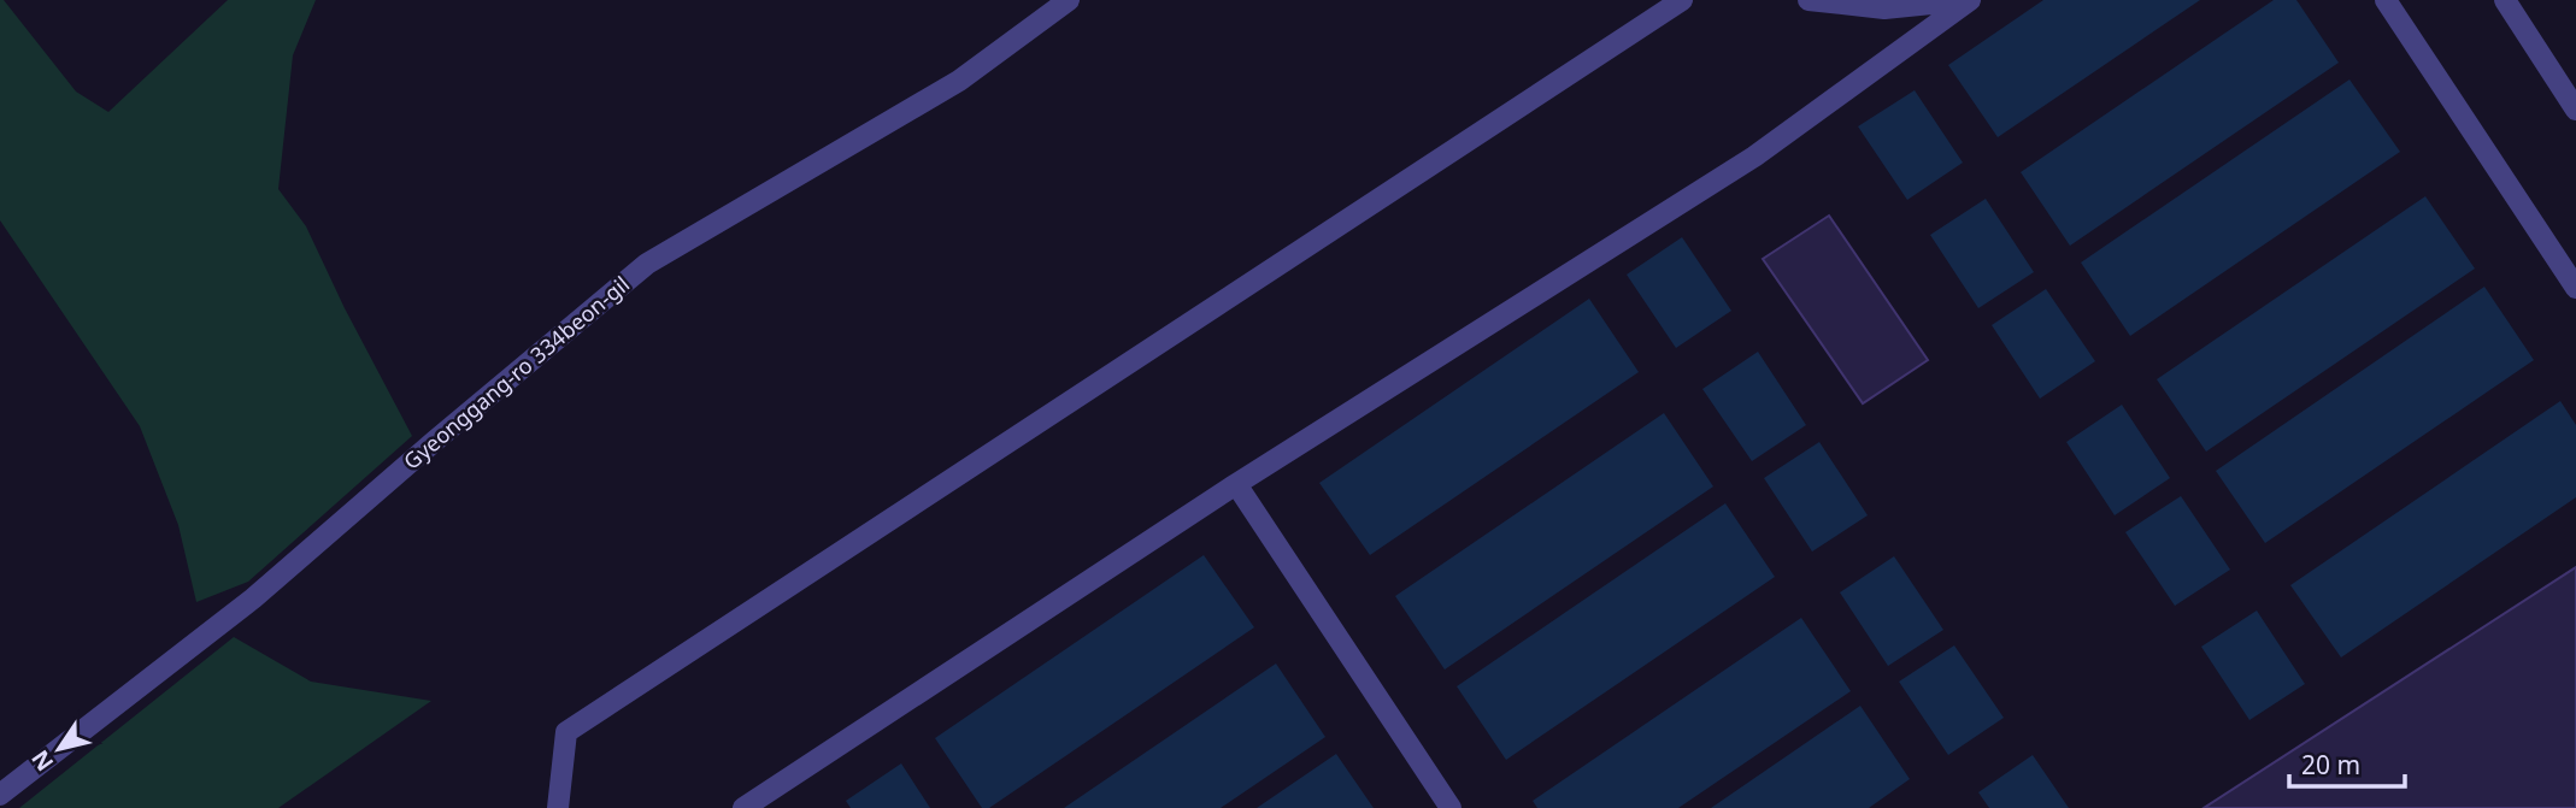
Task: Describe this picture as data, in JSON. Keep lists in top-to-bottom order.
{
  "streets": {
    "street": ["Gyeonggang-ro 334beon-gil"]
  },
  "scale_bar": "20 m",
  "north": "bottom left"
}
